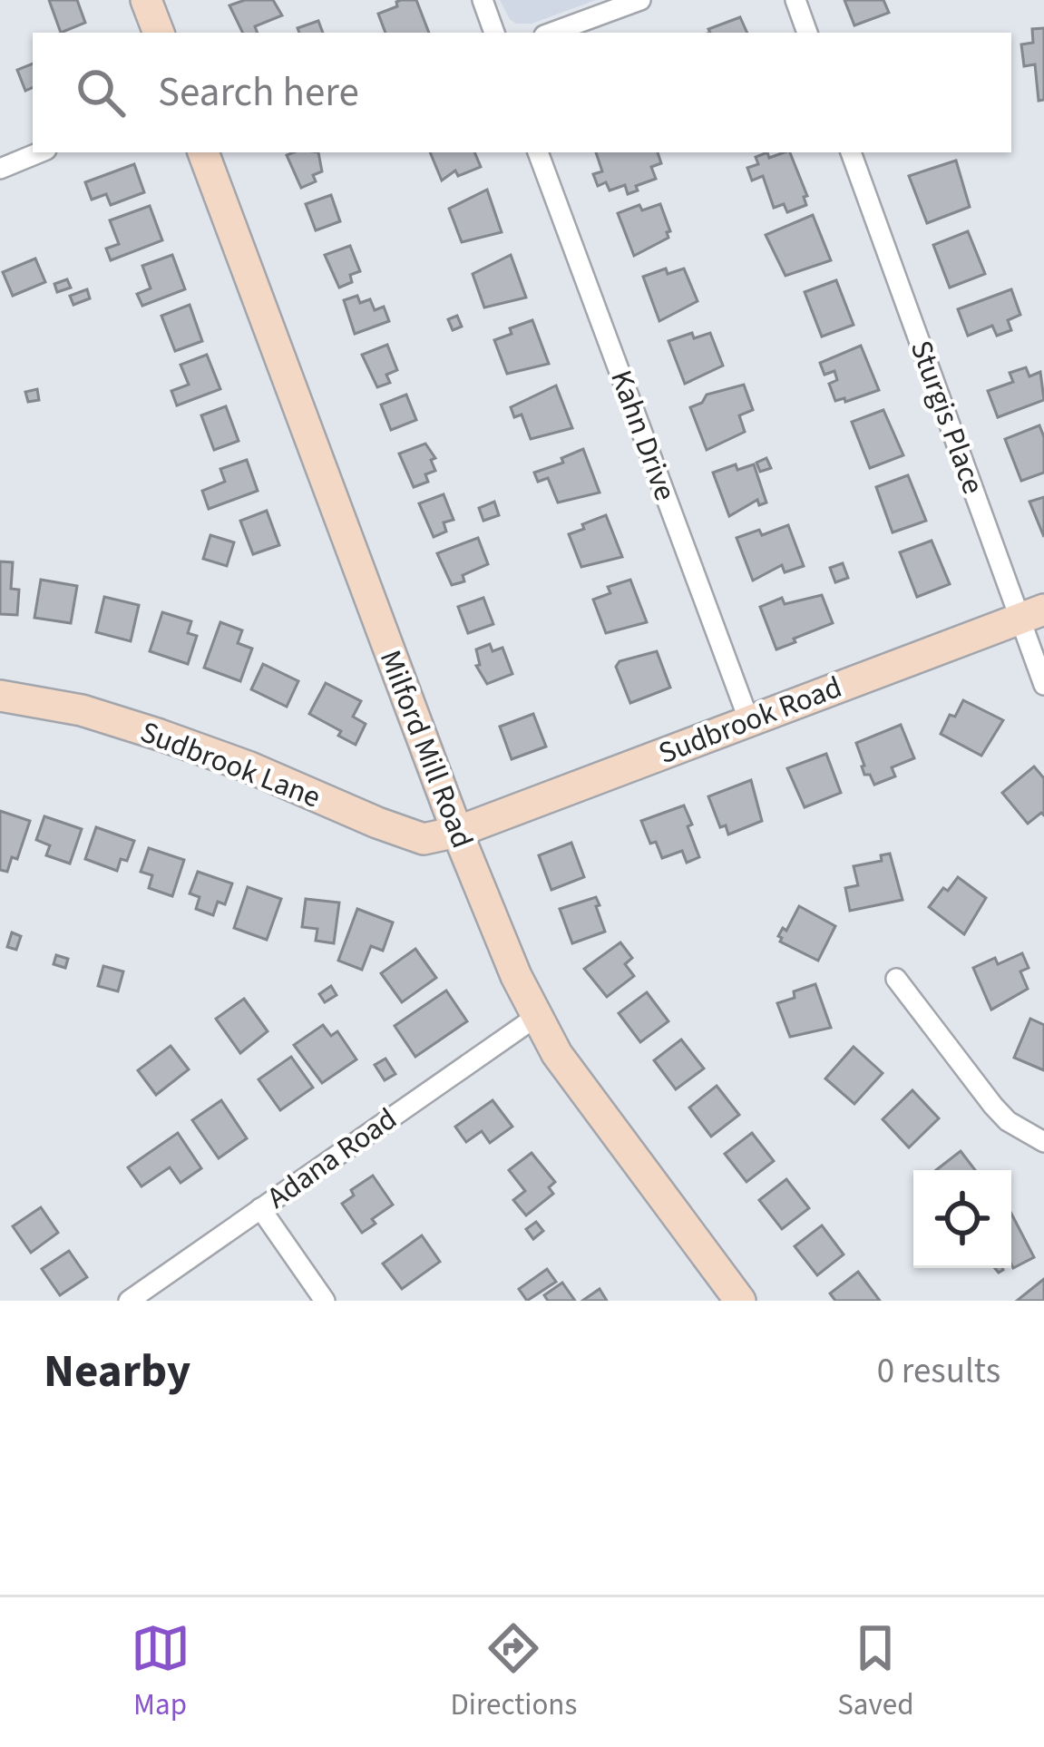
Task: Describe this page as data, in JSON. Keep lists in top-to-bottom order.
{
  "streets": {
    "main road": ["Sudbrook Road", "Milford Mill Road", "Sudbrook Lane"],
    "street": ["Sturgis Place", "Kahn Drive", "Adana Road"]
  },
  "crossings": [
    ["Sturgis Place", "Sudbrook Road"],
    ["Kahn Drive", "Sudbrook Road"],
    ["Sudbrook Road", "Milford Mill Road"],
    ["Sudbrook Road", "Sudbrook Lane"],
    ["Milford Mill Road", "Sudbrook Lane"],
    ["Milford Mill Road", "Adana Road"]
  ],
  "page": {
    "search": "Search here",
    "heading": ["Nearby", "0 results"],
    "nav": ["Map", "Directions", "Saved"]
  }
}
